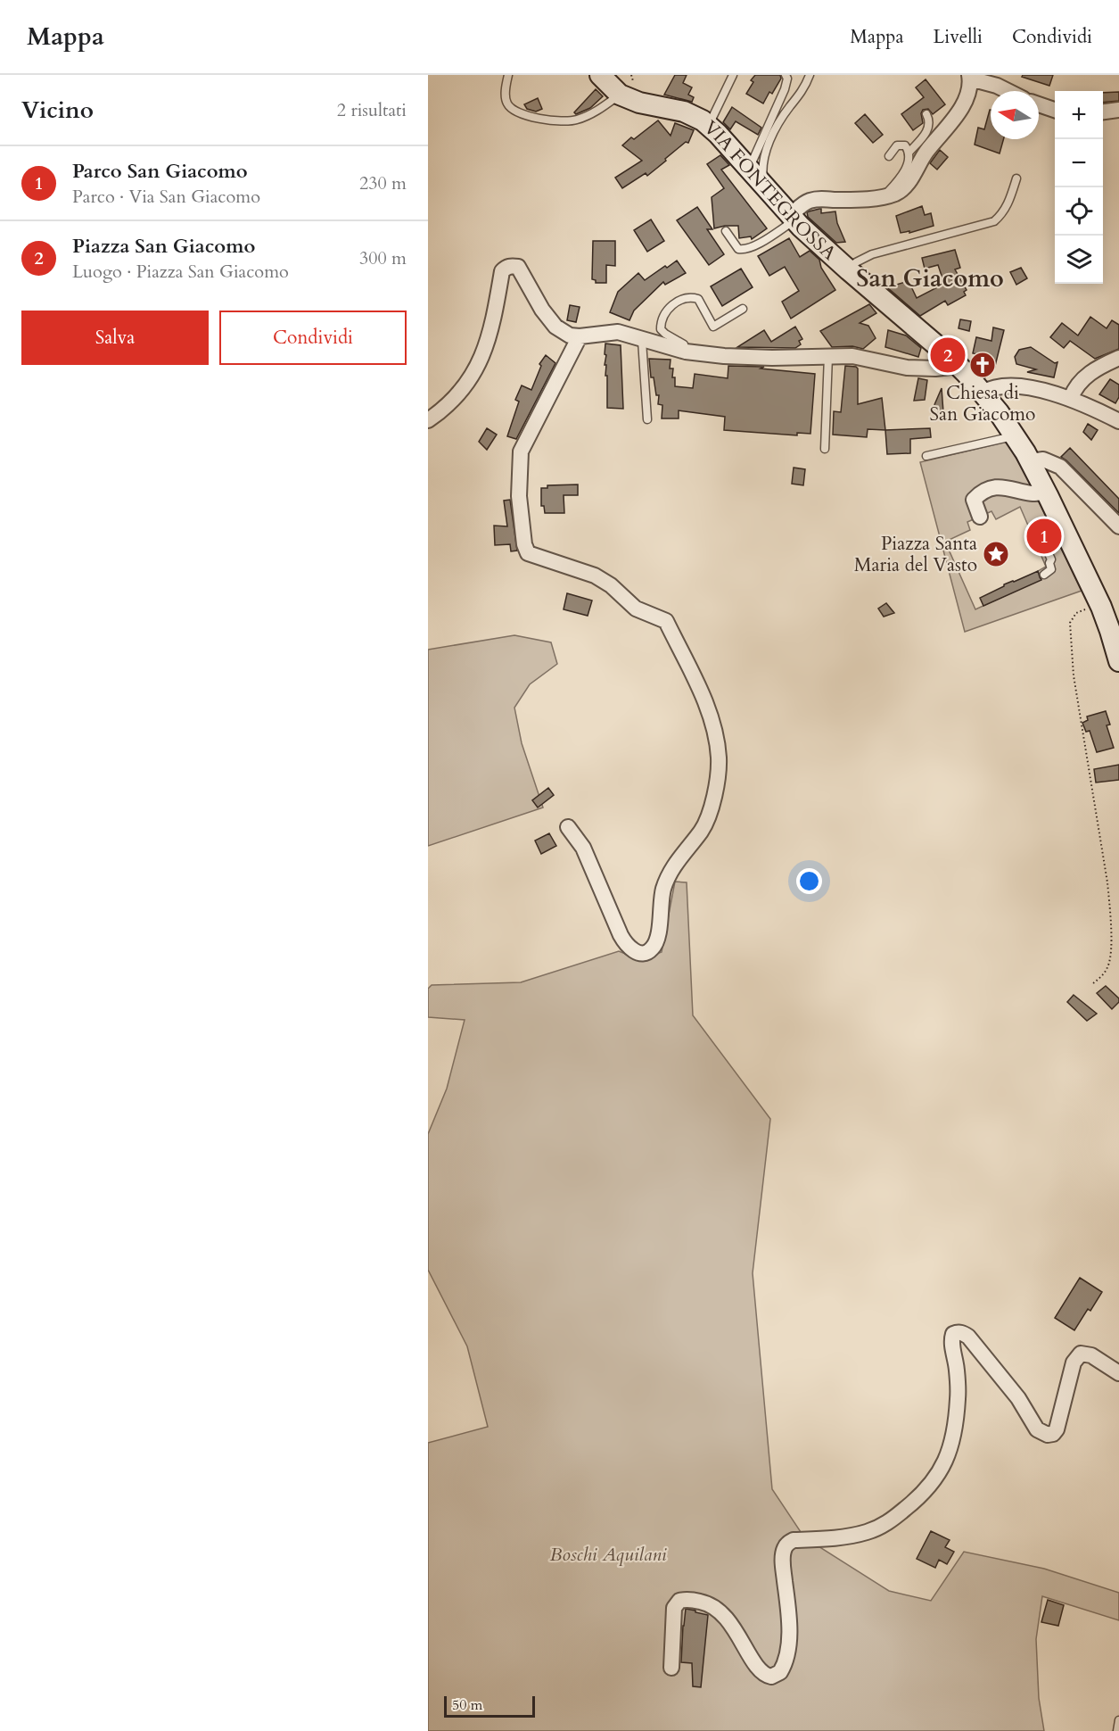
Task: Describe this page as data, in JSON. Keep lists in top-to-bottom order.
{
  "streets": {
    "street": ["VIA FONTEGROSSA"]
  },
  "districts": ["San Giacomo"],
  "parks": ["Boschi Aquilani"],
  "places": {
    "church": ["Chiesa di San Giacomo"],
    "place": ["Piazza Santa Maria del Vasto"]
  },
  "scale_bar": "50 m",
  "north": "left",
  "page": {
    "header": "Mappa",
    "nav": ["Mappa", "Livelli", "Condividi"],
    "heading": ["Vicino", "2 risultati"],
    "map_buttons": ["+", "−"],
    "list": [
      {
        "mark": "1",
        "name": "Parco San Giacomo",
        "note": "Parco · Via San Giacomo",
        "value": "230 m"
      },
      {
        "mark": "2",
        "name": "Piazza San Giacomo",
        "note": "Luogo · Piazza San Giacomo",
        "value": "300 m"
      }
    ],
    "buttons": ["Salva", "Condividi"],
    "pins": ["2", "1"],
    "scale": "50 m"
  }
}
